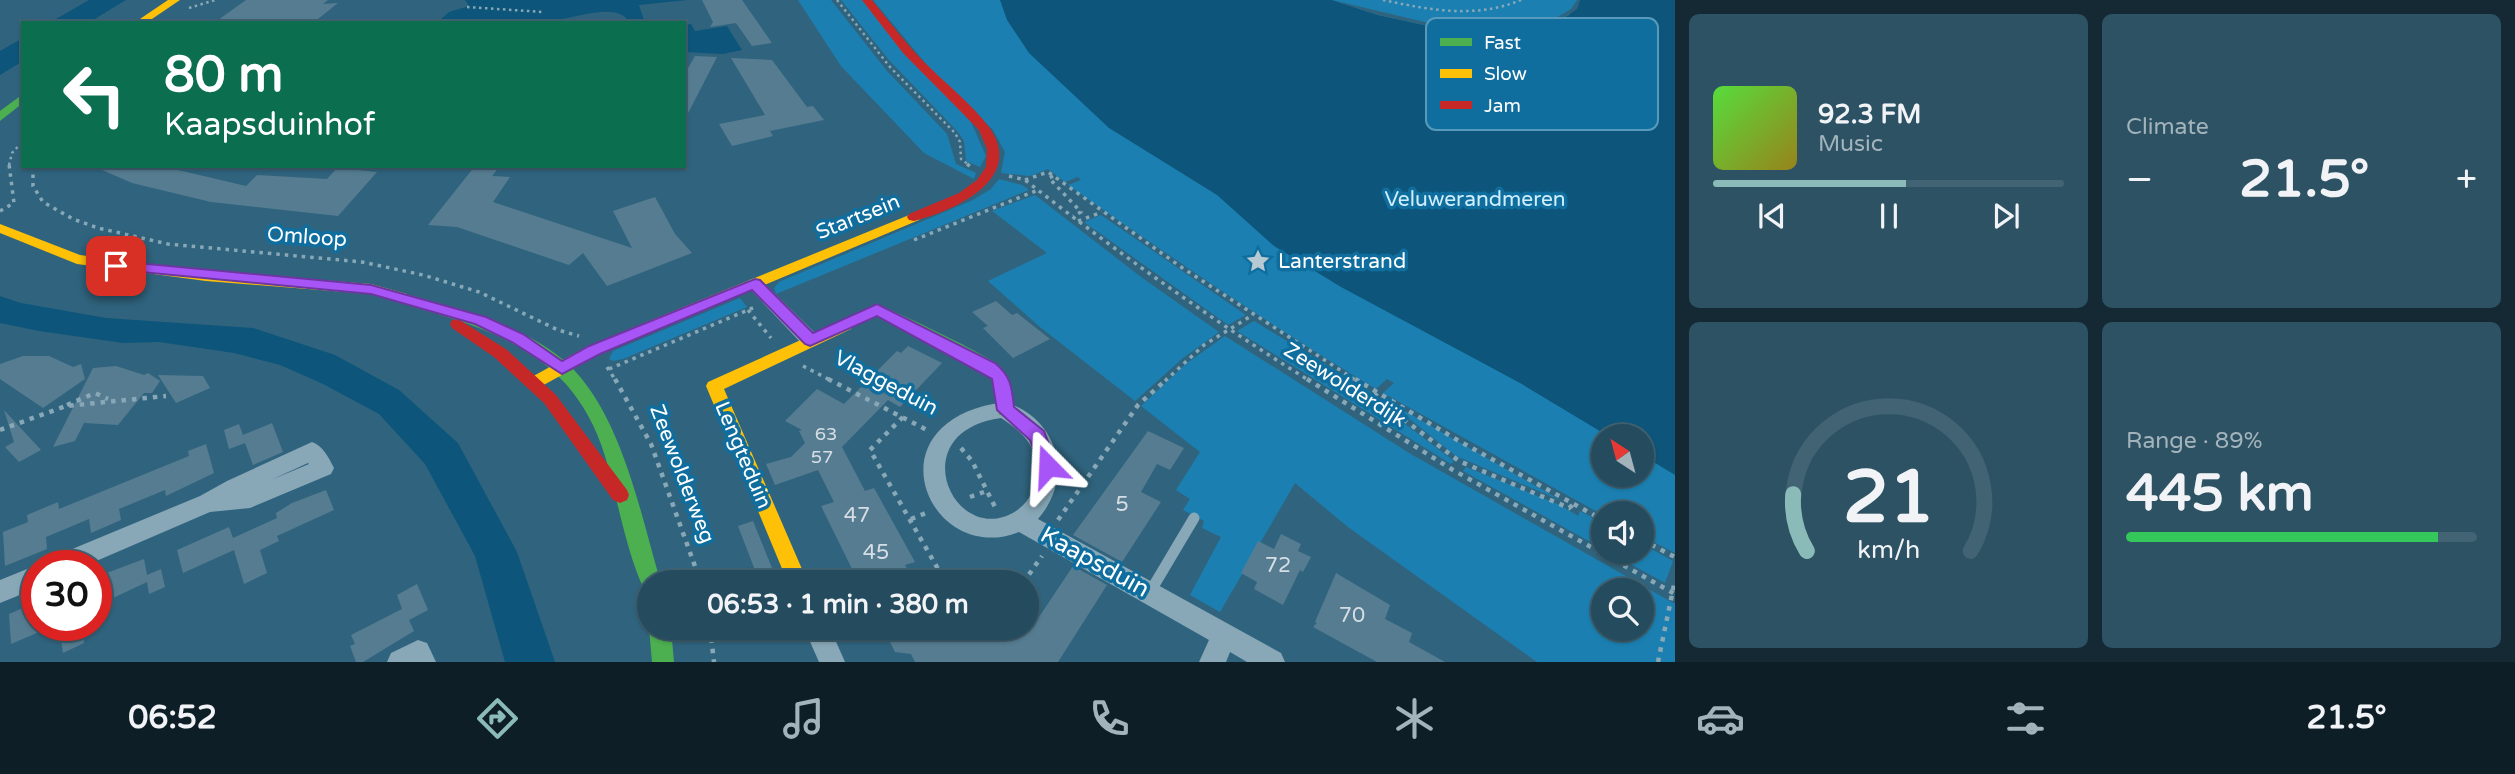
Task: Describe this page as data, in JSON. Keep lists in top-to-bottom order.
{
  "streets": {
    "street": [
      "Startsein",
      "Vlaggeduin",
      "Lengteduin",
      "Kaapsduin"
    ],
    "path": ["Omloop", "Zeewolderdijk", "Zeewolderweg"]
  },
  "crossings": [
    ["Startsein", "Omloop"],
    ["Startsein", "Vlaggeduin"],
    ["Startsein", "Zeewolderdijk"],
    ["Startsein", "Zeewolderweg"],
    ["Omloop", "Zeewolderweg"],
    ["Vlaggeduin", "Lengteduin"],
    ["Vlaggeduin", "Kaapsduin"]
  ],
  "parks": ["Veluwerandmeren"],
  "places": {
    "place": ["Lanterstrand"]
  },
  "house_numbers": [
    "63",
    "57",
    "5",
    "47",
    "45",
    "72",
    "70"
  ],
  "legend": ["Fast", "Slow", "Jam"],
  "north": "top left",
  "page": {
    "tile": [
      "Climate",
      ["Range · 89%", "445 km"]
    ],
    "turn": ["80 m", "Kaapsduinhof"],
    "song": ["92.3 FM", "Music"],
    "heat": ["−", "21.5°", "+"],
    "limit": "30",
    "trip": "06:53 · 1 min · 380 m",
    "tabs": ["06:52", "21.5°"],
    "gauge": ["21", "km/h"]
  }
}
